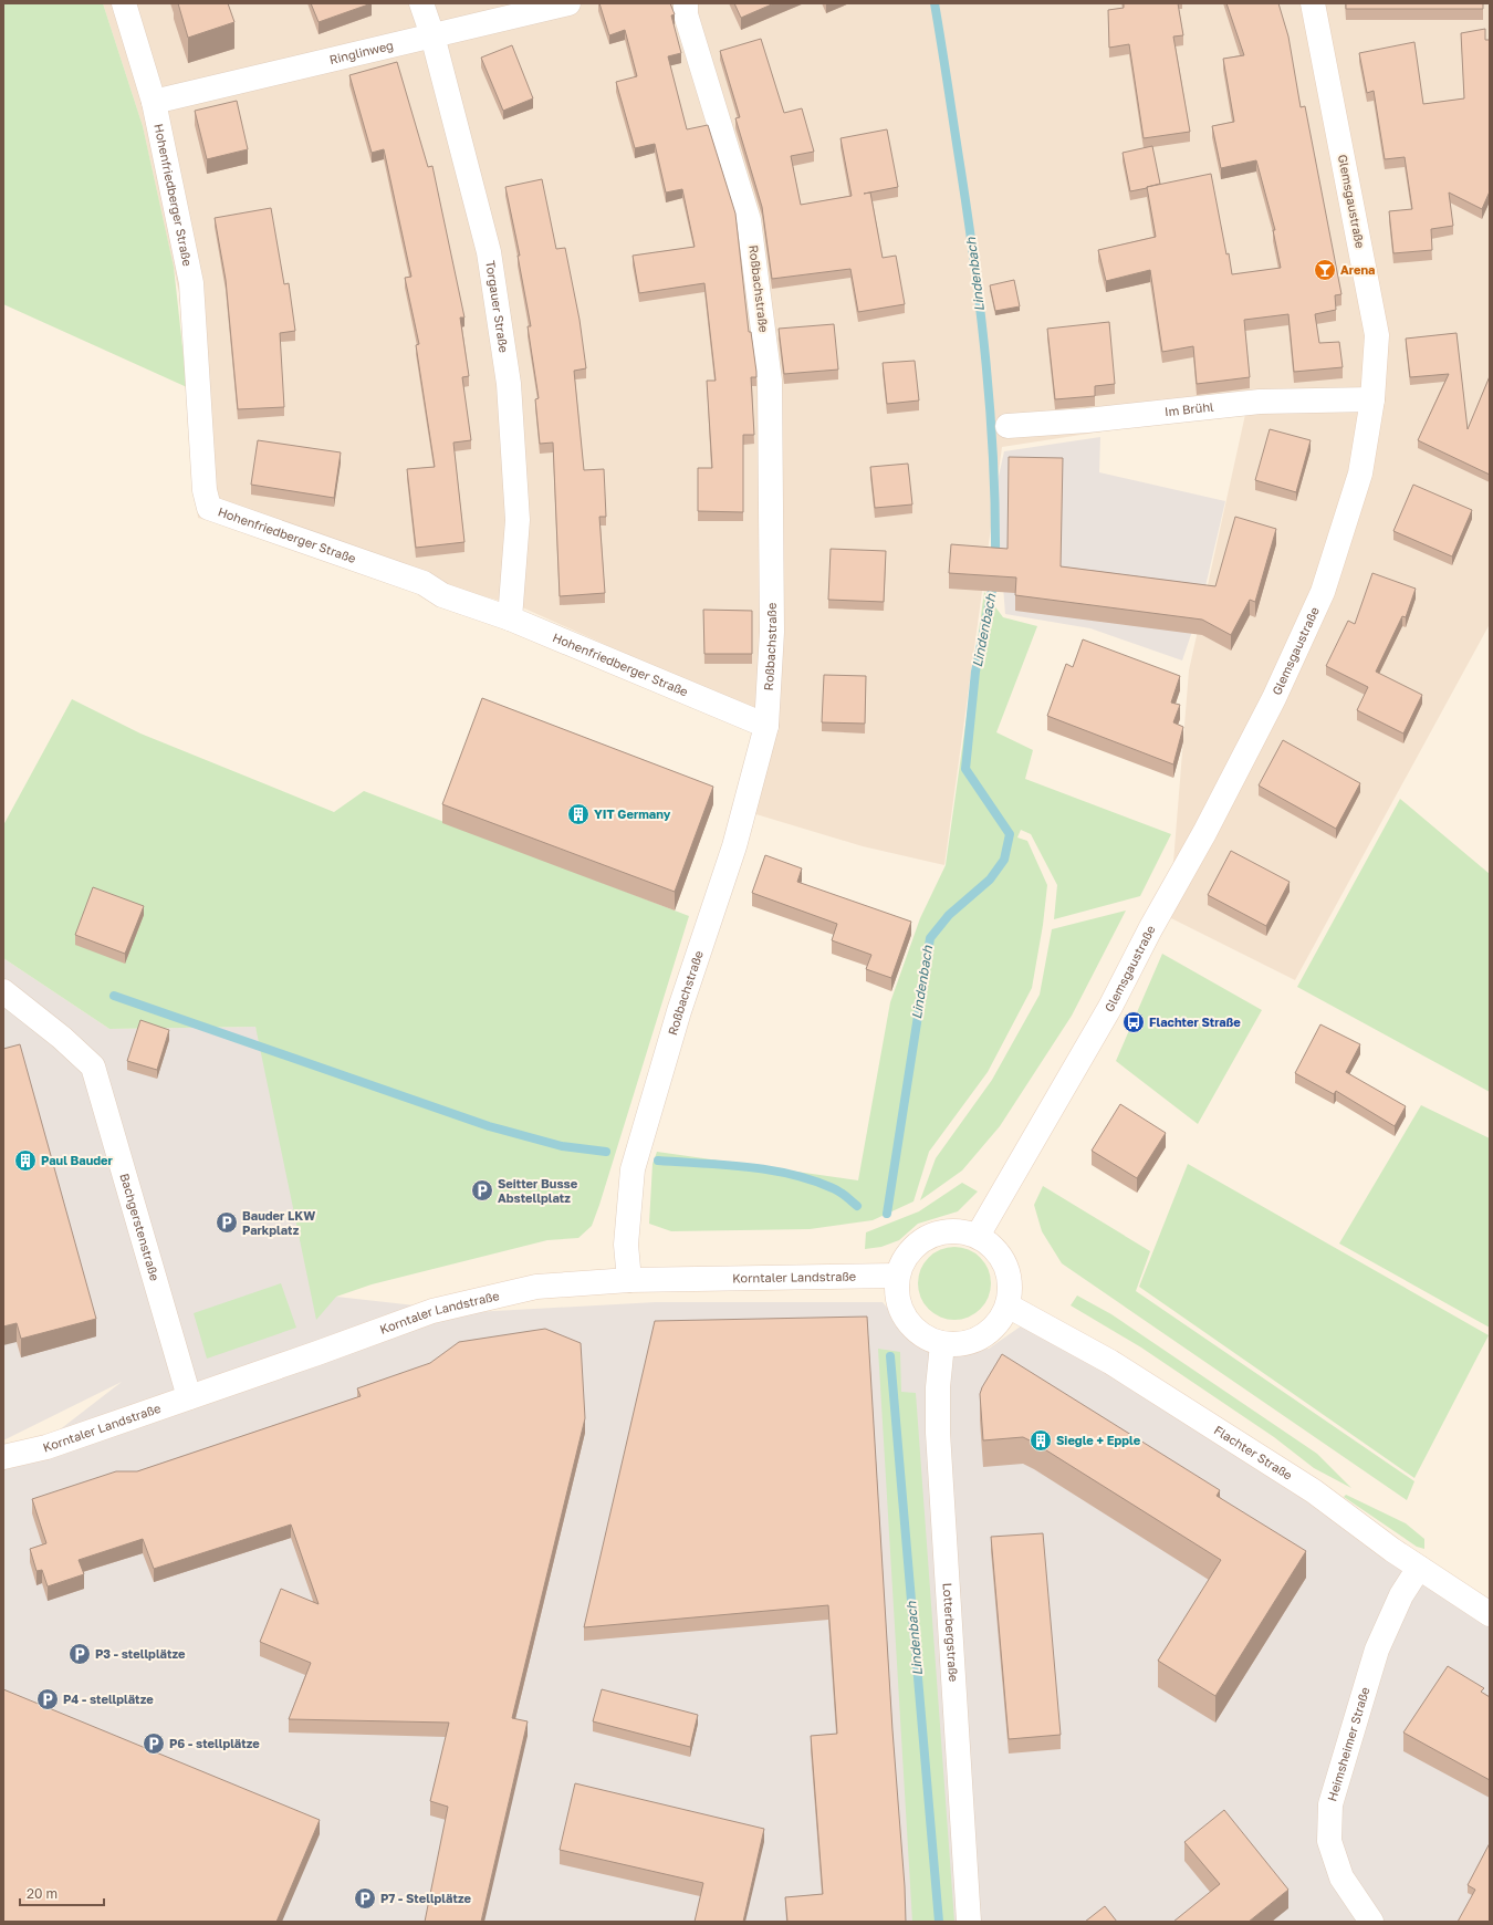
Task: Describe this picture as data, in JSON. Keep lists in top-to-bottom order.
{
  "streets": {
    "street": [
      "Ringlinweg",
      "Hohenfriedberger Straße",
      "Glemsgaustraße",
      "Roßbachstraße",
      "Torgauer Straße",
      "Im Brühl",
      "Bachgerstenstraße",
      "Korntaler Landstraße",
      "Flachter Straße",
      "Lotterbergstraße",
      "Heimsheimer Straße"
    ]
  },
  "crossings": [
    ["Ringlinweg", "Hohenfriedberger Straße"],
    ["Ringlinweg", "Torgauer Straße"],
    ["Hohenfriedberger Straße", "Roßbachstraße"],
    ["Hohenfriedberger Straße", "Torgauer Straße"],
    ["Glemsgaustraße", "Im Brühl"],
    ["Glemsgaustraße", "Korntaler Landstraße"],
    ["Glemsgaustraße", "Flachter Straße"],
    ["Glemsgaustraße", "Lotterbergstraße"],
    ["Roßbachstraße", "Korntaler Landstraße"],
    ["Bachgerstenstraße", "Korntaler Landstraße"],
    ["Korntaler Landstraße", "Flachter Straße"],
    ["Korntaler Landstraße", "Lotterbergstraße"],
    ["Flachter Straße", "Lotterbergstraße"],
    ["Flachter Straße", "Heimsheimer Straße"]
  ],
  "water": ["Lindenbach"],
  "places": {
    "bar": ["Arena"],
    "building": ["YIT Germany", "Paul Bauder", "Siegle + Epple"],
    "bus stop": ["Flachter Straße"],
    "parking": [
      "Seitter Busse Abstellplatz",
      "Bauder LKW Parkplatz",
      "P3 - stellplätze",
      "P4 - stellplätze",
      "P6 - stellplätze",
      "P7 - Stellplätze"
    ]
  },
  "scale_bar": "20 m"
}
